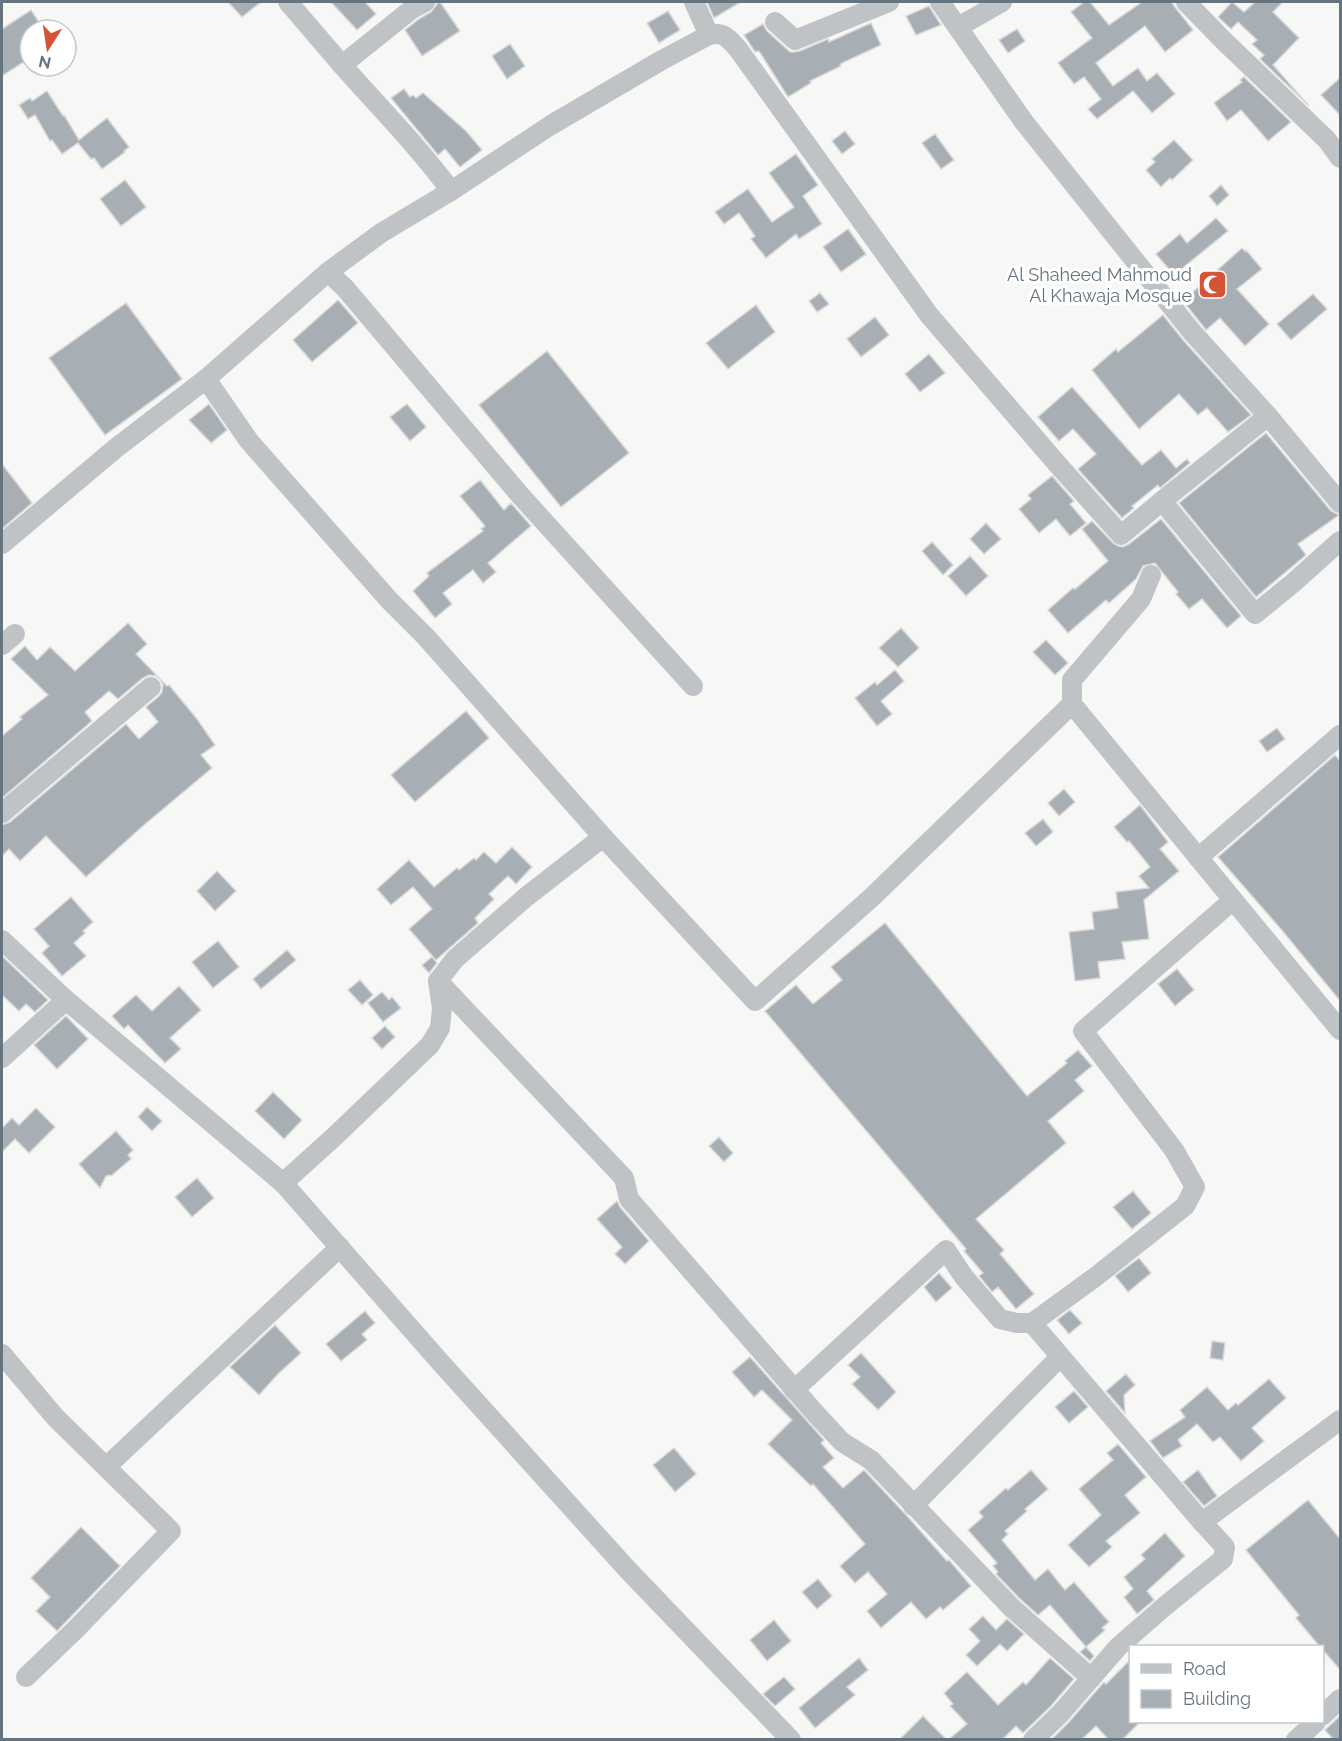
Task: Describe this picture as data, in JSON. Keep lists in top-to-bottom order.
{
  "places": {
    "mosque": ["Al Shaheed Mahmoud Al Khawaja Mosque"]
  },
  "legend": ["Road", "Building"],
  "north": "bottom"
}
